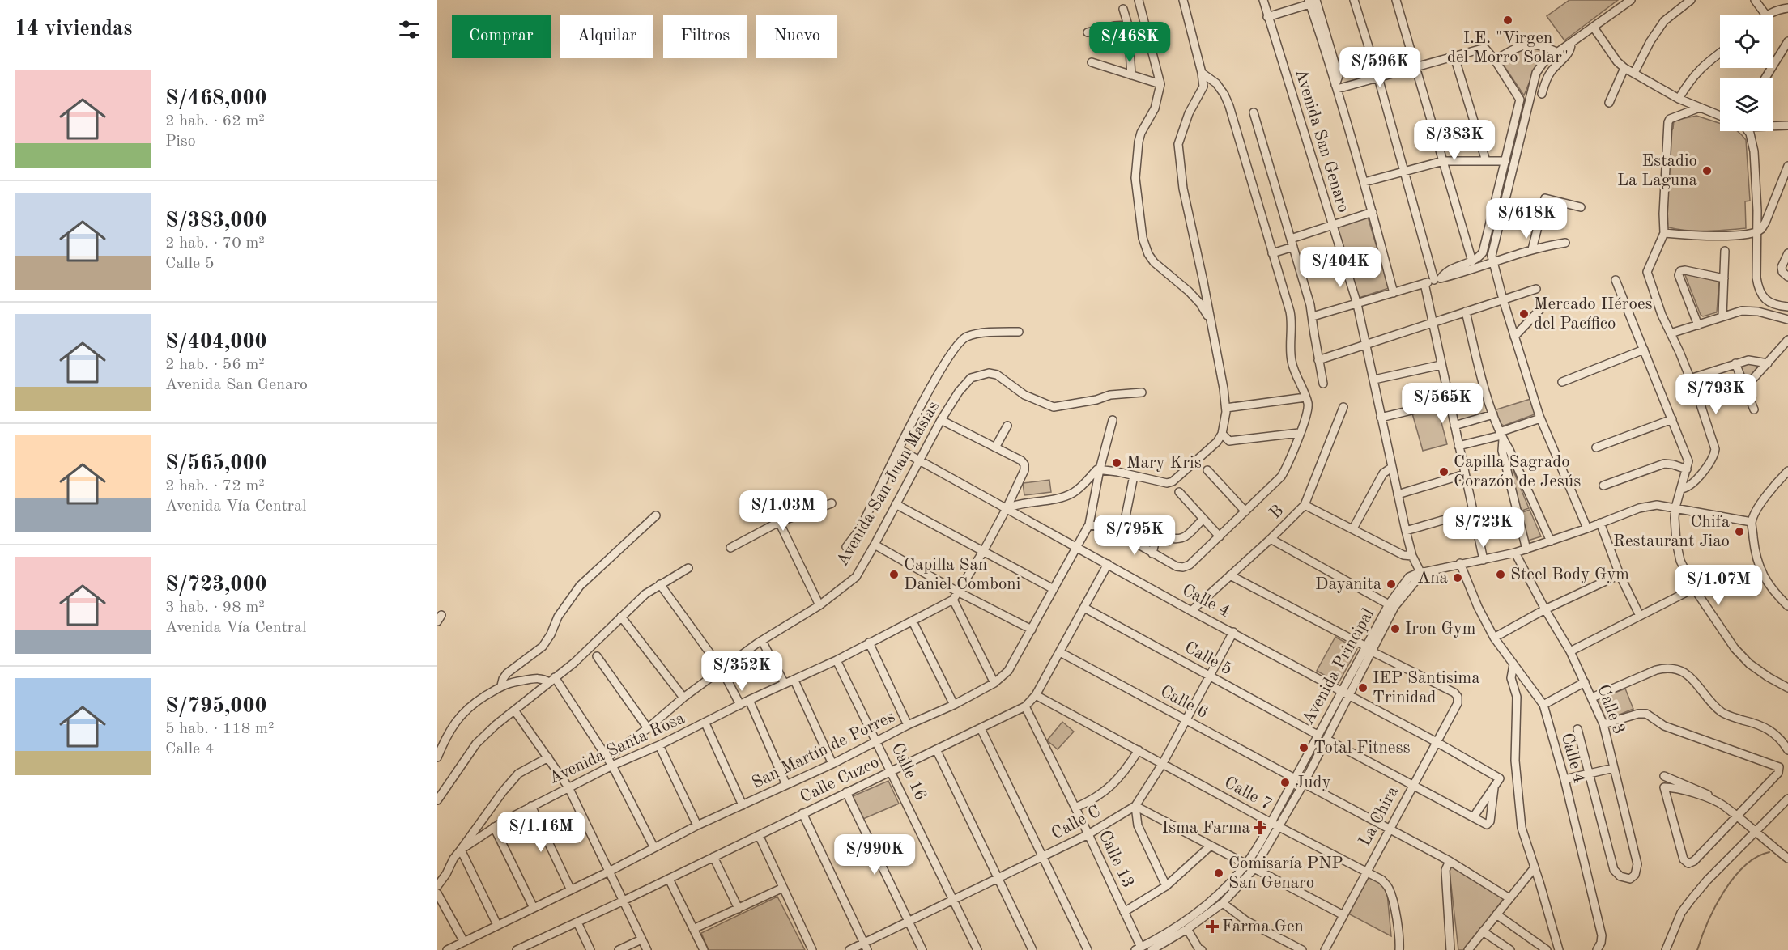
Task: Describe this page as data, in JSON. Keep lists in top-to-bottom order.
{
  "streets": {
    "street": [
      "Avenida San Genaro",
      "Avenida San Juan Masías",
      "B",
      "Calle 4",
      "Calle 5",
      "Avenida Principal",
      "Calle 6",
      "Calle 3",
      "Avenida Santa Rosa",
      "San Martín de Porres",
      "Calle 16",
      "Calle Cuzco",
      "Calle 7",
      "La Chira",
      "Calle C",
      "Calle 13"
    ]
  },
  "crossings": [
    ["Avenida San Genaro", "Avenida Principal"],
    ["Avenida San Juan Masías", "Calle 4"],
    ["B", "Calle 4"],
    ["Calle 4", "Avenida Principal"],
    ["Calle 4", "Avenida Santa Rosa"],
    ["Calle 4", "San Martín de Porres"],
    ["Calle 4", "Calle Cuzco"],
    ["Calle 4", "La Chira"],
    ["Calle 4", "Calle C"],
    ["Calle 5", "Avenida Principal"],
    ["Calle 5", "Calle Cuzco"],
    ["Calle 5", "Calle C"],
    ["Avenida Principal", "Calle 6"],
    ["Avenida Principal", "Calle 3"],
    ["Avenida Principal", "Calle 7"],
    ["Avenida Principal", "La Chira"],
    ["Avenida Principal", "Calle 13"],
    ["Calle 6", "Calle Cuzco"],
    ["Calle 6", "Calle C"],
    ["Avenida Santa Rosa", "Calle 16"],
    ["San Martín de Porres", "Calle 16"],
    ["Calle 16", "Calle Cuzco"],
    ["Calle 16", "Calle C"],
    ["Calle Cuzco", "Calle 7"],
    ["Calle Cuzco", "Calle 13"],
    ["Calle 7", "La Chira"],
    ["Calle 7", "Calle C"],
    ["Calle C", "Calle 13"]
  ],
  "places": {
    "other": [
      "I.E. \"Virgen del Morro Solar\"",
      "Estadio La Laguna",
      "Mercado Héroes del Pacífico",
      "Mary Kris",
      "Capilla Sagrado Corazón de Jesús",
      "Chifa Restaurant Jiao",
      "Capilla San Daniel Comboni",
      "Steel Body Gym",
      "Ana",
      "Dayanita",
      "Iron Gym",
      "IEP Santisima Trinidad",
      "Total Fitness",
      "Judy",
      "Comisaría PNP San Genaro"
    ],
    "health": ["Isma Farma", "Farma Gen"]
  },
  "page": {
    "heading": "14 viviendas",
    "chip": [
      "Comprar",
      "Alquilar",
      "Filtros",
      "Nuevo"
    ],
    "price": [
      "S/468K",
      "S/596K",
      "S/383K",
      "S/618K",
      "S/404K",
      "S/793K",
      "S/565K",
      "S/1.03M",
      "S/723K",
      "S/795K",
      "S/1.07M",
      "S/352K",
      "S/1.16M",
      "S/990K"
    ],
    "list": [
      {
        "name": "S/468,000",
        "note": "2 hab. · 62 m² · Piso"
      },
      {
        "name": "S/383,000",
        "note": "2 hab. · 70 m² · Calle 5"
      },
      {
        "name": "S/404,000",
        "note": "2 hab. · 56 m² · Avenida San Genaro"
      },
      {
        "name": "S/565,000",
        "note": "2 hab. · 72 m² · Avenida Vía Central"
      },
      {
        "name": "S/723,000",
        "note": "3 hab. · 98 m² · Avenida Vía Central"
      },
      {
        "name": "S/795,000",
        "note": "5 hab. · 118 m² · Calle 4"
      }
    ]
  }
}
